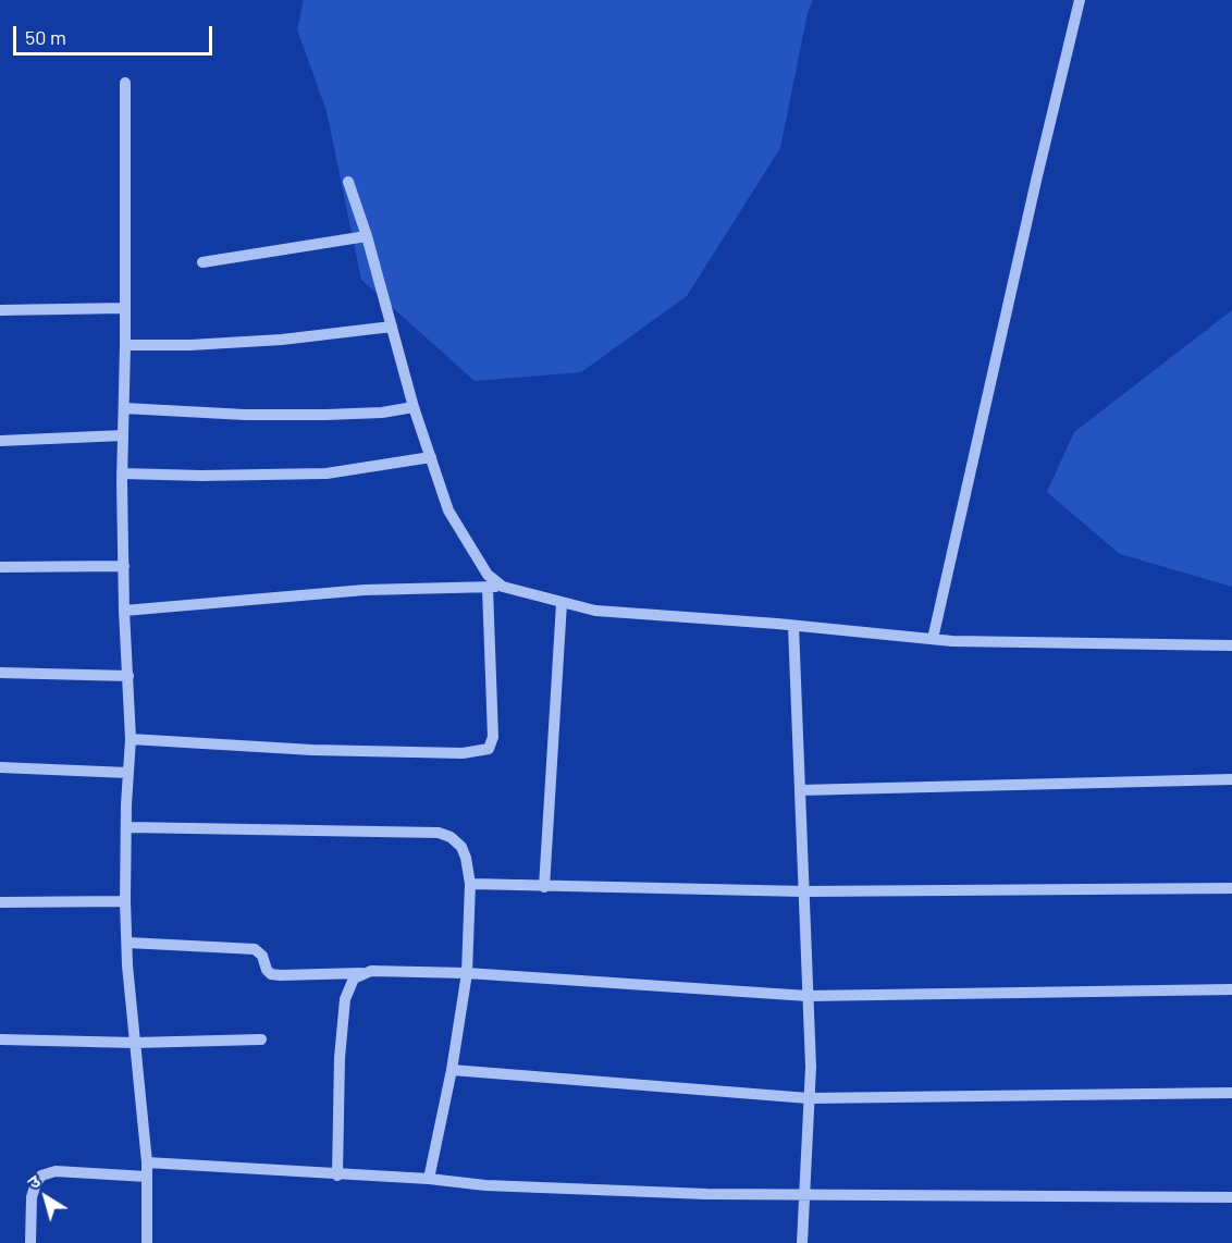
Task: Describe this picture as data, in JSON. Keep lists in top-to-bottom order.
{
  "scale_bar": "50 m",
  "north": "top left"
}
